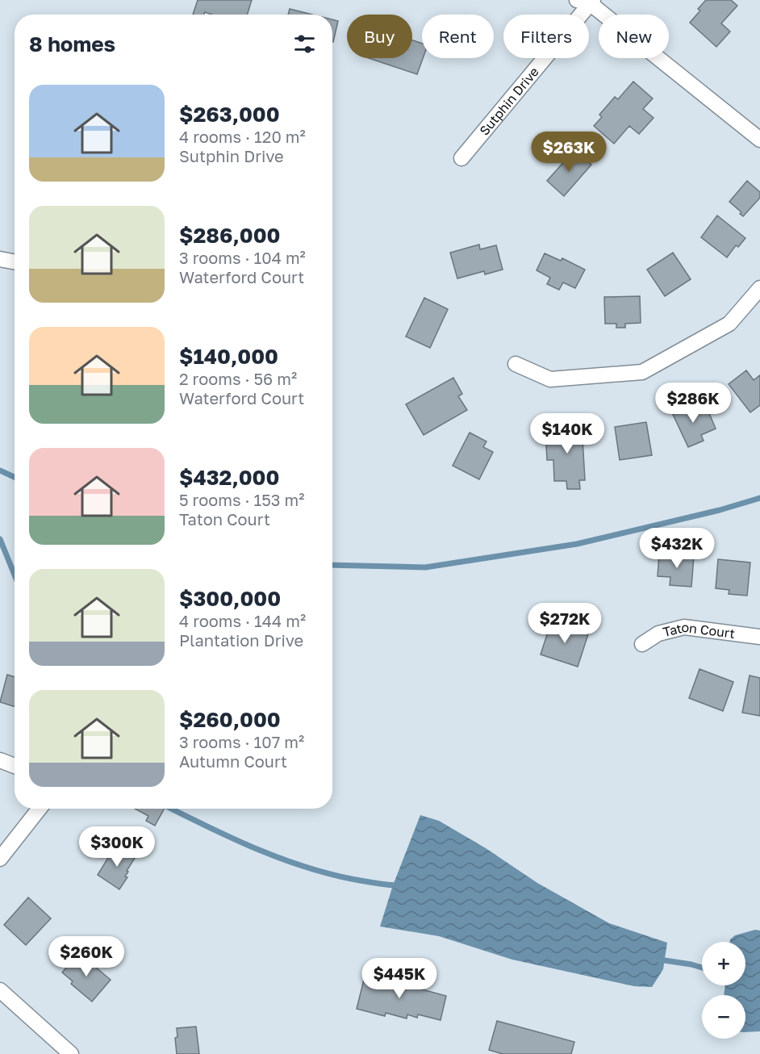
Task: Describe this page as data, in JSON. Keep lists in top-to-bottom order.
{
  "streets": {
    "street": ["Sutphin Drive", "Taton Court"]
  },
  "page": {
    "chip": [
      "Buy",
      "Rent",
      "Filters",
      "New"
    ],
    "heading": "8 homes",
    "list": [
      {
        "name": "$263,000",
        "note": "4 rooms · 120 m² · Sutphin Drive"
      },
      {
        "name": "$286,000",
        "note": "3 rooms · 104 m² · Waterford Court"
      },
      {
        "name": "$140,000",
        "note": "2 rooms · 56 m² · Waterford Court"
      },
      {
        "name": "$432,000",
        "note": "5 rooms · 153 m² · Taton Court"
      },
      {
        "name": "$300,000",
        "note": "4 rooms · 144 m² · Plantation Drive"
      },
      {
        "name": "$260,000",
        "note": "3 rooms · 107 m² · Autumn Court"
      }
    ],
    "price": [
      "$263K",
      "$286K",
      "$140K",
      "$432K",
      "$272K",
      "$300K",
      "$260K",
      "$445K"
    ],
    "map_buttons": ["+", "−"]
  }
}
